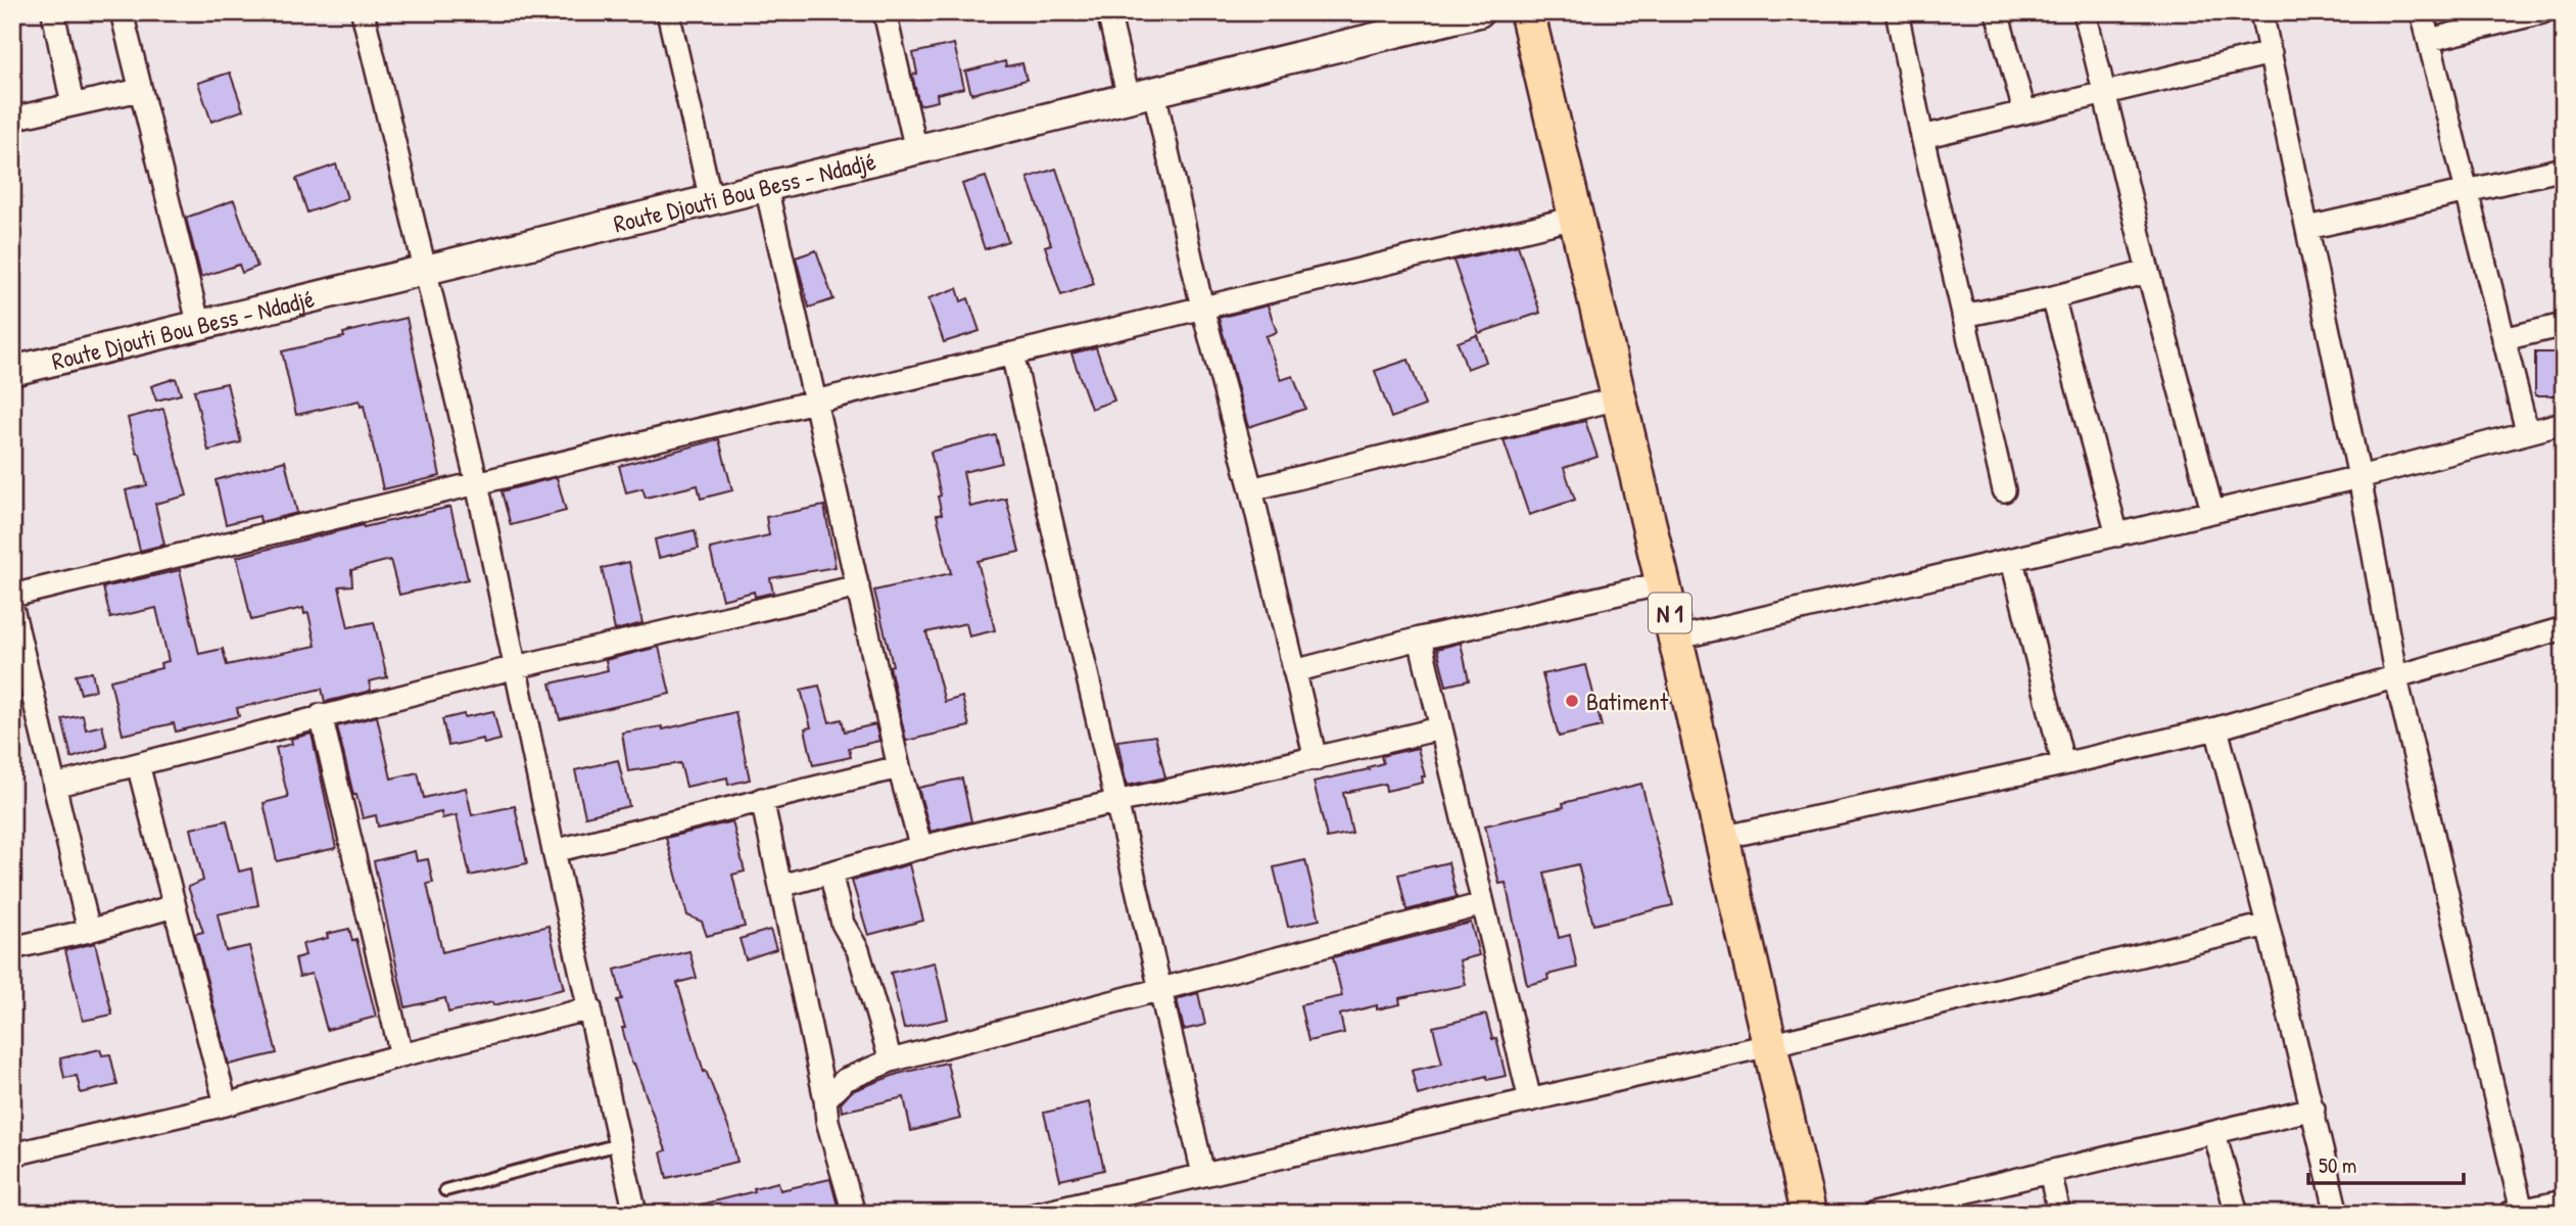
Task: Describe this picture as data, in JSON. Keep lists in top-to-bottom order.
{
  "streets": {
    "highway": ["N 1"],
    "main road": ["Route Djouti Bou Bess - Ndadjé"]
  },
  "places": ["Batiment"],
  "scale_bar": "50 m"
}
